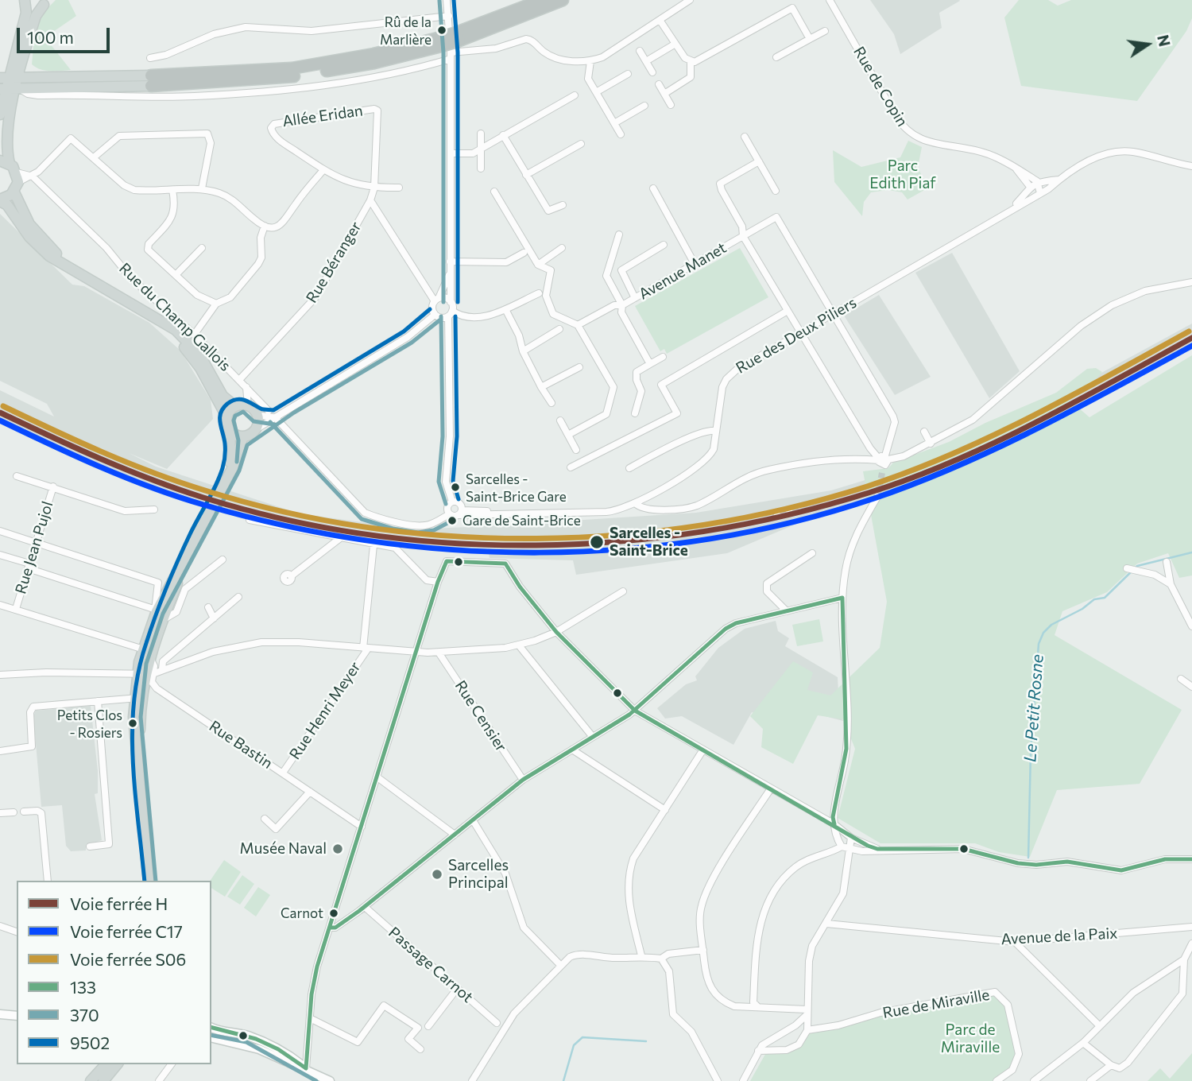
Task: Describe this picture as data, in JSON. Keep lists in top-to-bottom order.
{
  "streets": {
    "street": [
      "Rue de Copin",
      "Allée Eridan",
      "Rue Béranger",
      "Avenue Manet",
      "Rue du Champ Gallois",
      "Rue des Deux Piliers",
      "Rue Jean Pujol",
      "Rue Henri Meyer",
      "Rue Censier",
      "Rue Bastin",
      "Avenue de la Paix",
      "Passage Carnot",
      "Rue de Miraville"
    ]
  },
  "crossings": [
    ["Rue de Copin", "Rue des Deux Piliers"],
    ["Allée Eridan", "Rue Béranger"],
    ["Rue Béranger", "Rue du Champ Gallois"],
    ["Avenue Manet", "Rue des Deux Piliers"],
    ["Rue Henri Meyer", "Rue Bastin"]
  ],
  "water": ["Le Petit Rosne"],
  "parks": ["Parc Edith Piaf", "Parc de Miraville"],
  "places": [
    "Rû de la Marlière",
    "Sarcelles - Saint-Brice Gare",
    "Gare de Saint-Brice",
    "Sarcelles - Saint-Brice",
    "Petits Clos - Rosiers",
    "Musée Naval",
    "Sarcelles Principal",
    "Carnot"
  ],
  "lines": [
    "transit line 9502",
    "transit line 370",
    "rail line S06",
    "rail line H",
    "rail line C17",
    "transit line 133"
  ],
  "legend": [
    "Voie ferrée H",
    "Voie ferrée C17",
    "Voie ferrée S06",
    "133",
    "370",
    "9502"
  ],
  "scale_bar": "100 m",
  "north": "right"
}
